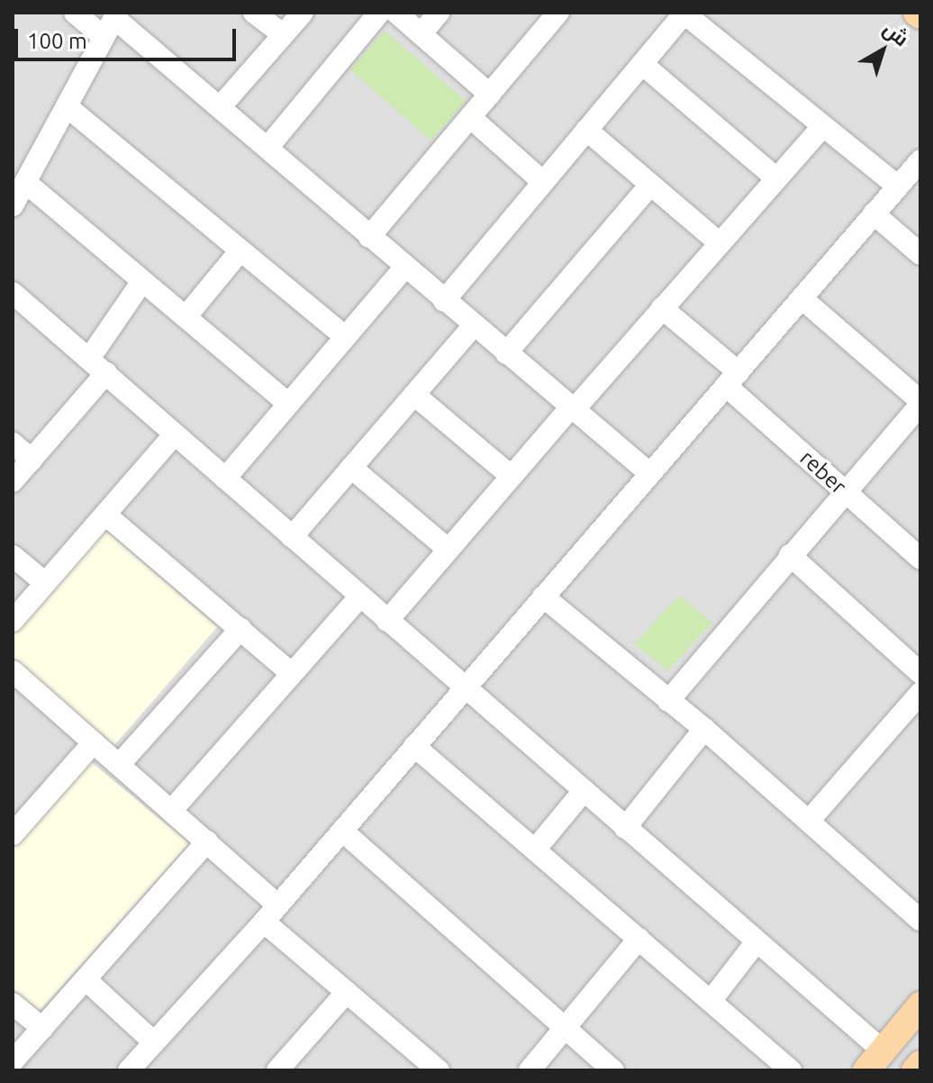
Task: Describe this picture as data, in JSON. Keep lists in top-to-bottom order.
{
  "streets": {
    "street": ["reber"]
  },
  "scale_bar": "100 m",
  "north": "top right"
}
